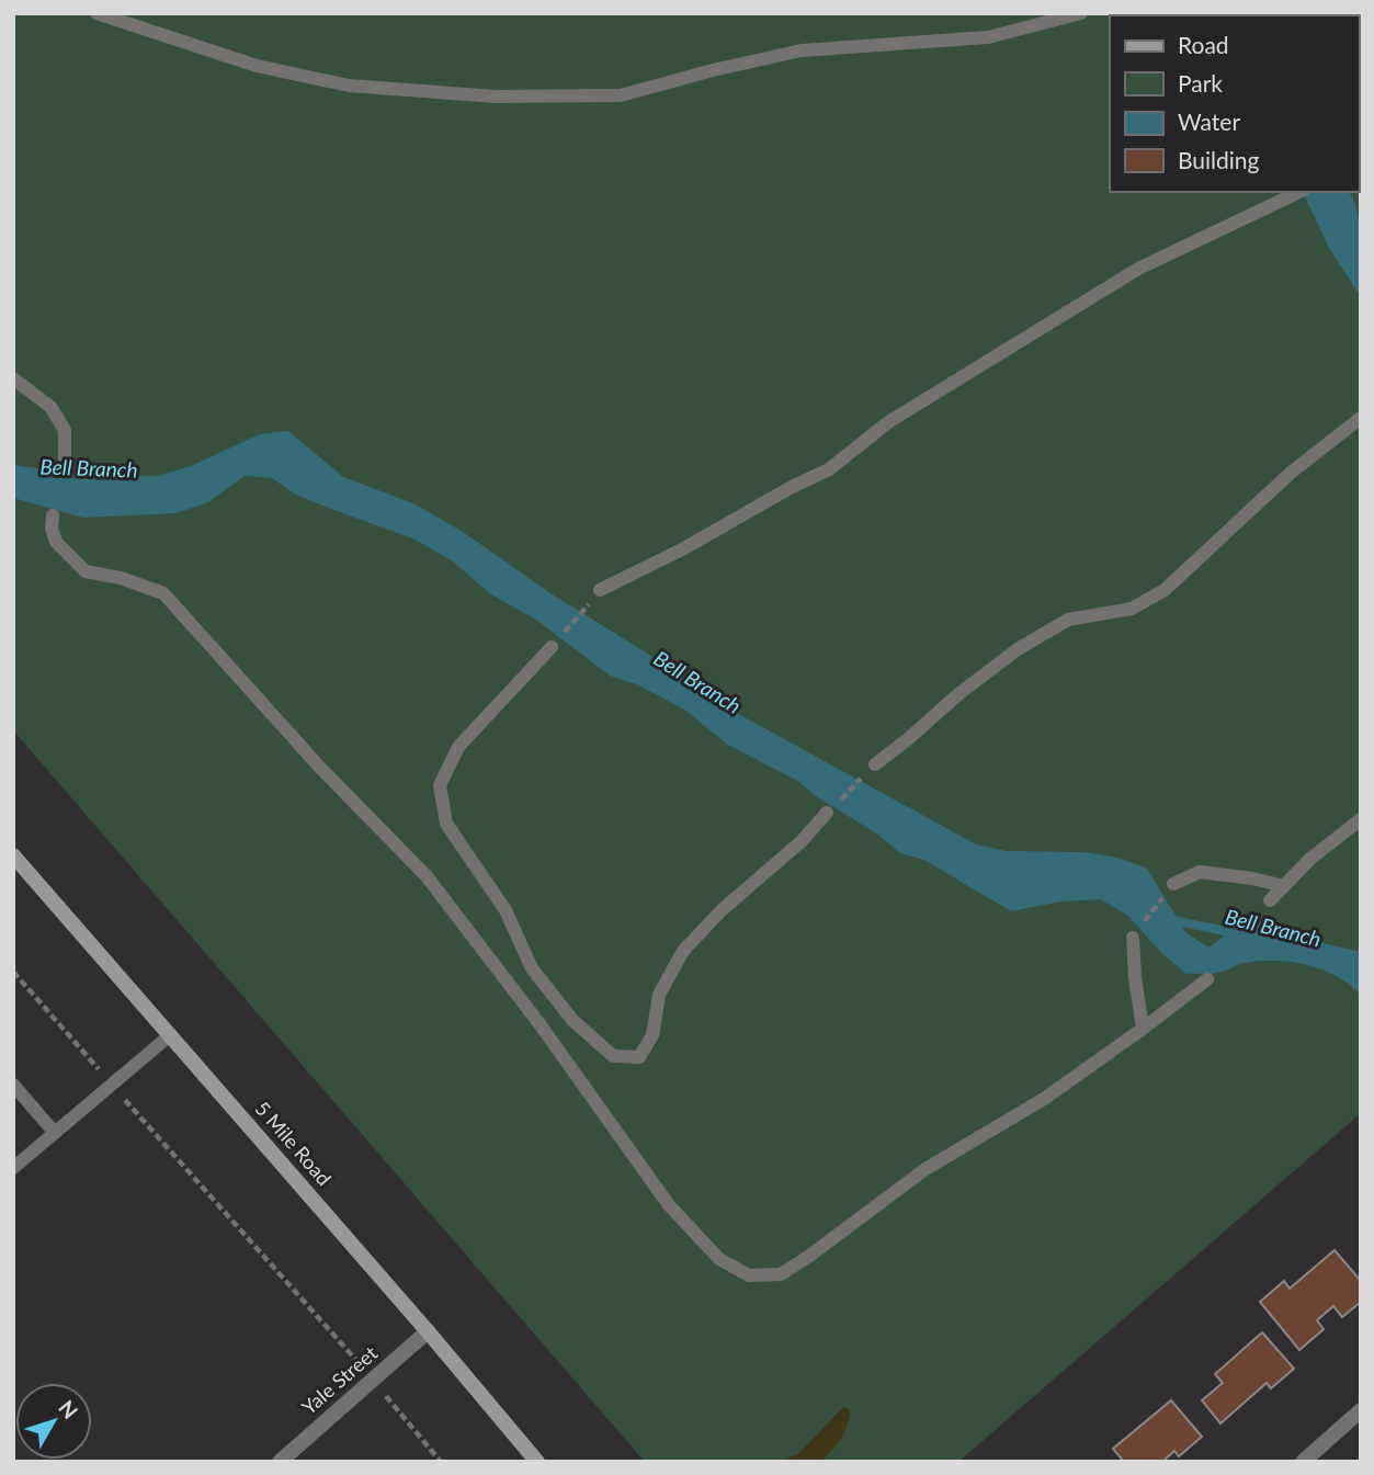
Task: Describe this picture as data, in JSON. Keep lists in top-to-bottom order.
{
  "streets": {
    "main road": ["5 Mile Road"],
    "street": ["Yale Street"]
  },
  "crossings": [
    ["5 Mile Road", "Yale Street"]
  ],
  "water": ["Bell Branch"],
  "legend": [
    "Road",
    "Park",
    "Water",
    "Building"
  ],
  "north": "top right"
}
